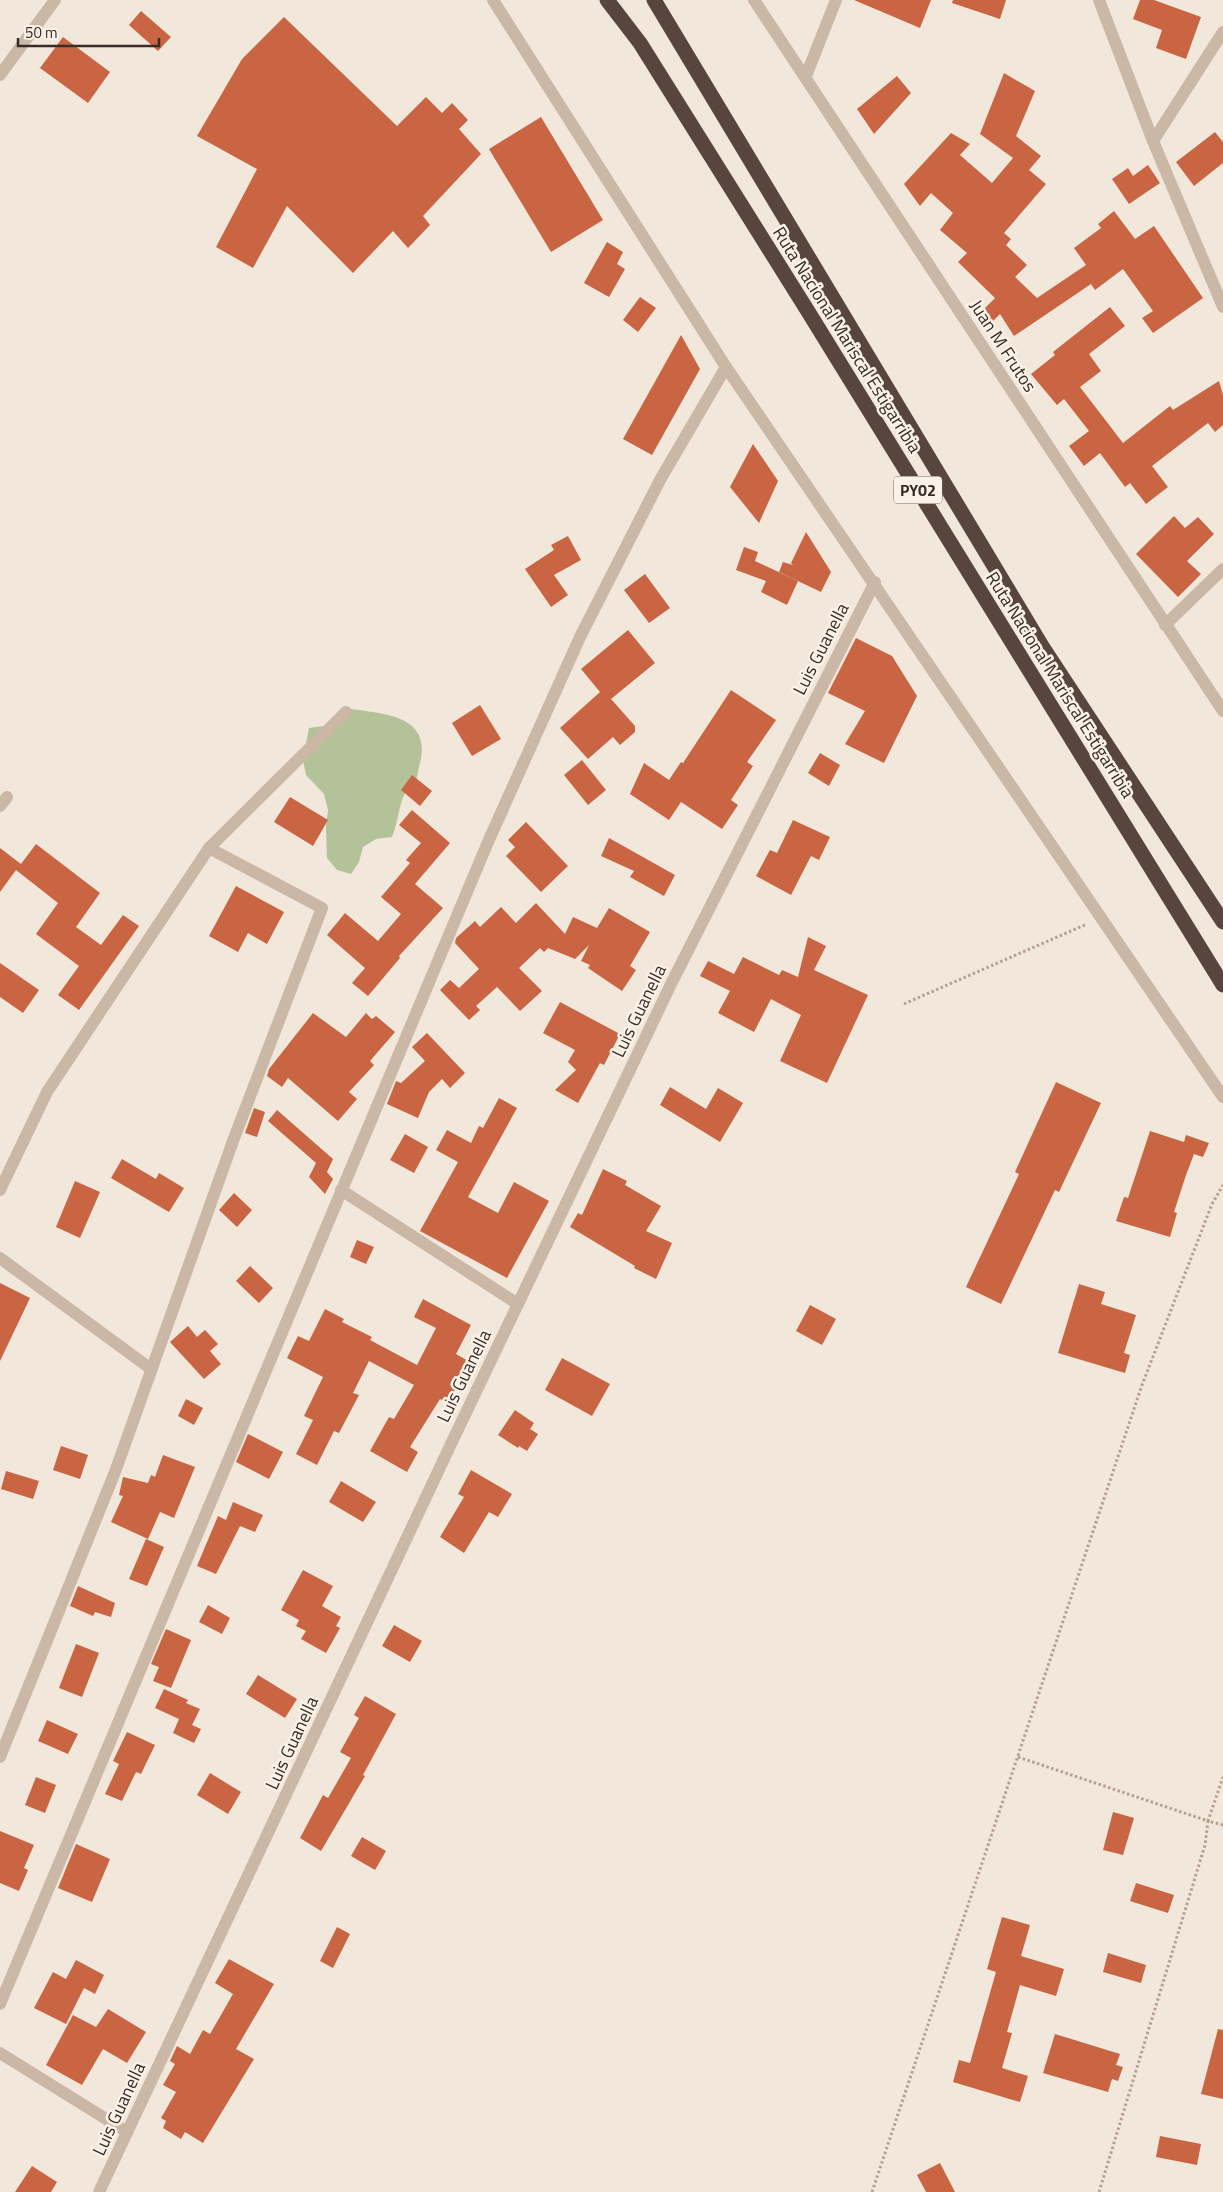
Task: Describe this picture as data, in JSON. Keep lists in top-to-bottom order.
{
  "streets": {
    "highway": ["Ruta Nacional Mariscal Estigarribia", "PY02"],
    "street": ["Juan M Frutos", "Luis Guanella"]
  },
  "scale_bar": "50 m"
}
